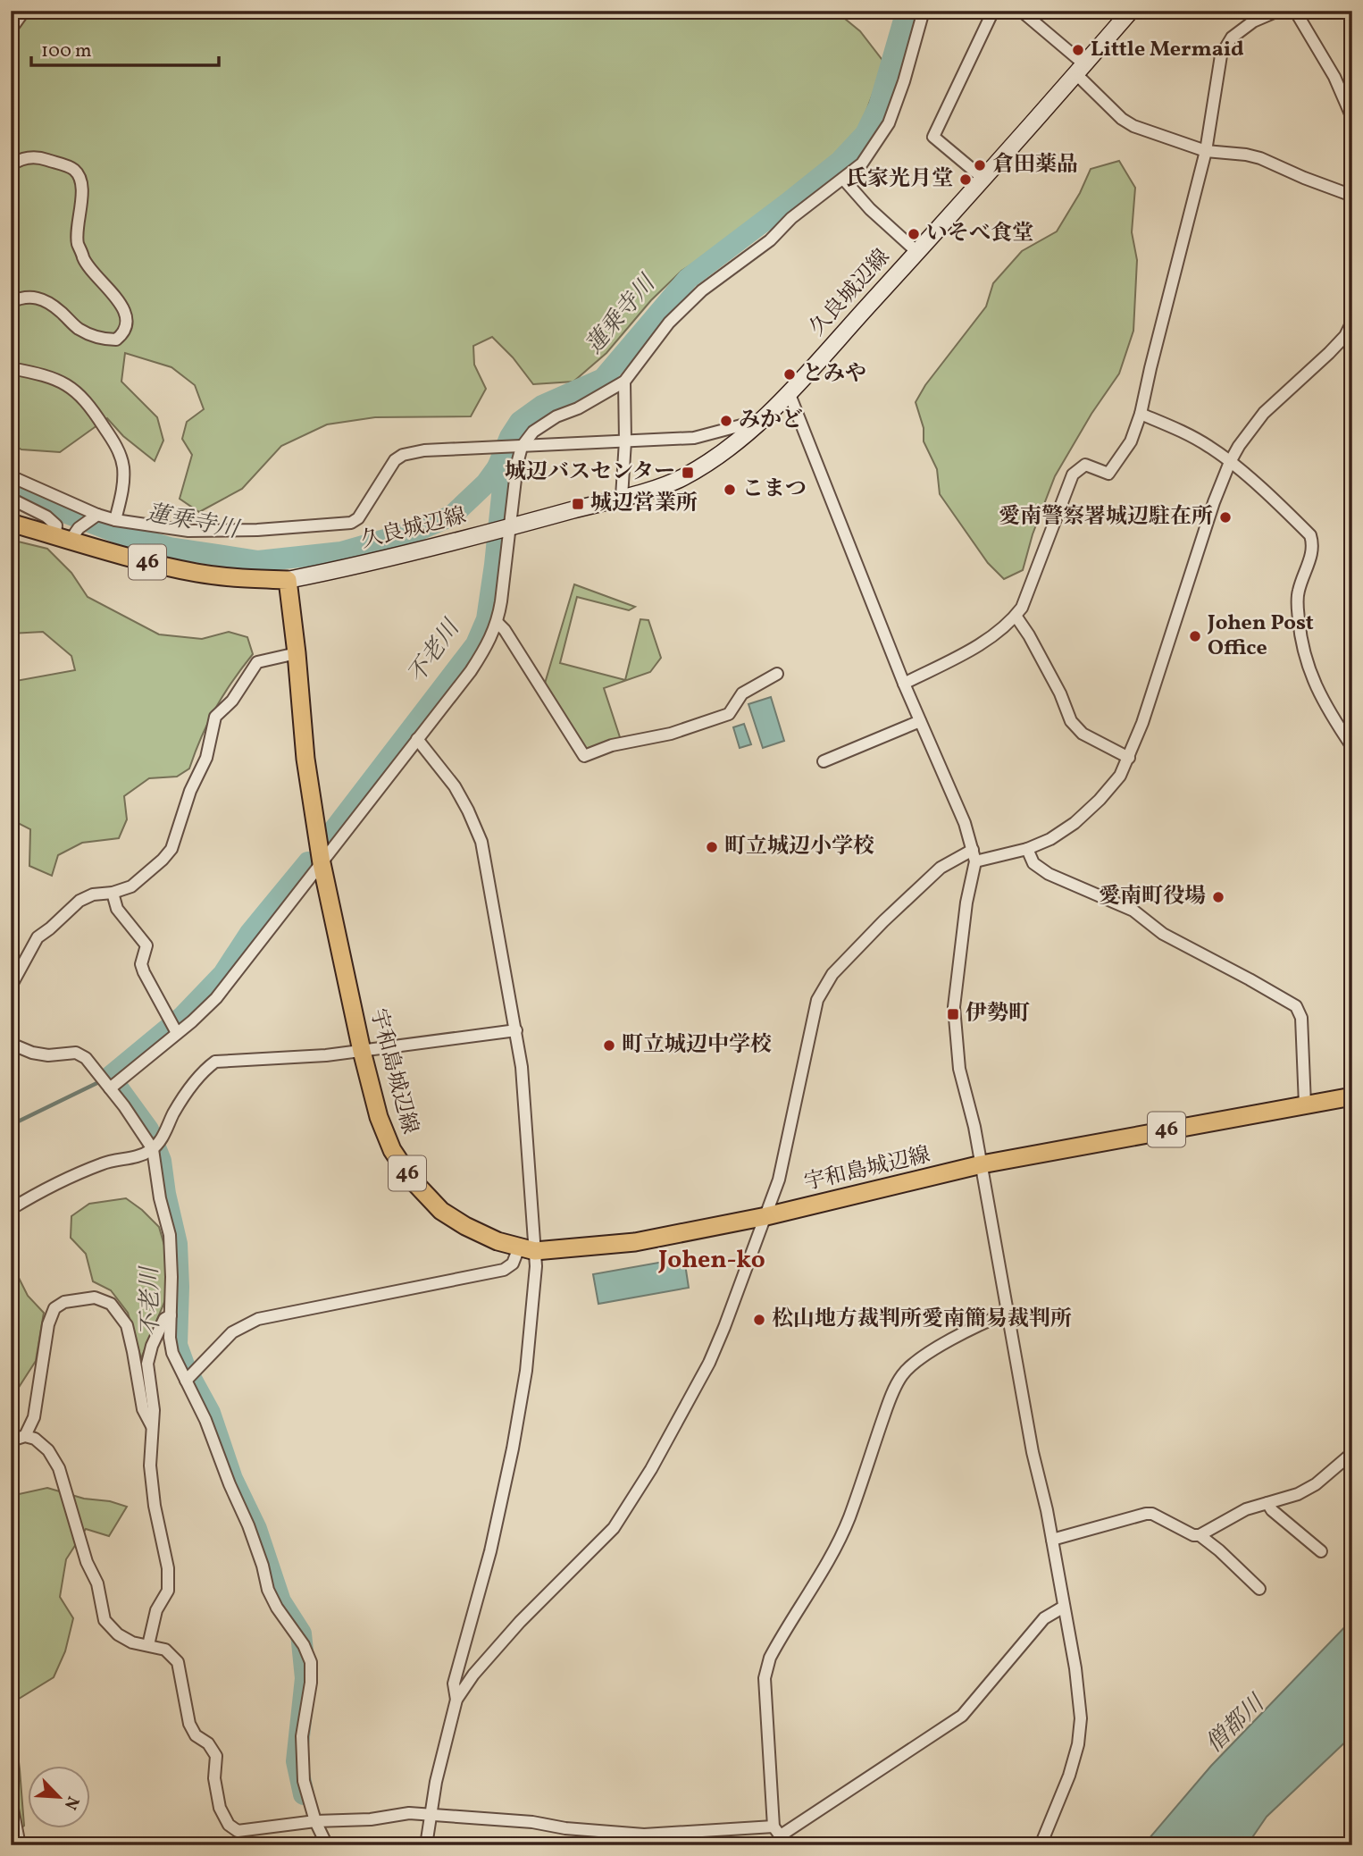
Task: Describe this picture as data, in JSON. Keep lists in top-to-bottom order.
{
  "streets": {
    "main road": ["久良城辺線", "46", "宇和島城辺線"]
  },
  "crossings": [
    ["久良城辺線", "46"],
    ["久良城辺線", "宇和島城辺線"],
    ["46", "宇和島城辺線"]
  ],
  "districts": ["Johen-ko"],
  "water": ["蓮乗寺川", "不老川", "僧都川"],
  "places": {
    "other": [
      "Little Mermaid",
      "倉田薬品",
      "氏家光月堂",
      "いそべ食堂",
      "とみや",
      "みかど",
      "こまつ",
      "愛南警察署城辺駐在所",
      "Johen Post Office",
      "町立城辺小学校",
      "愛南町役場",
      "町立城辺中学校",
      "松山地方裁判所愛南簡易裁判所"
    ],
    "transit": ["城辺バスセンター", "城辺営業所", "伊勢町"]
  },
  "scale_bar": "100 m",
  "north": "bottom right"
}
